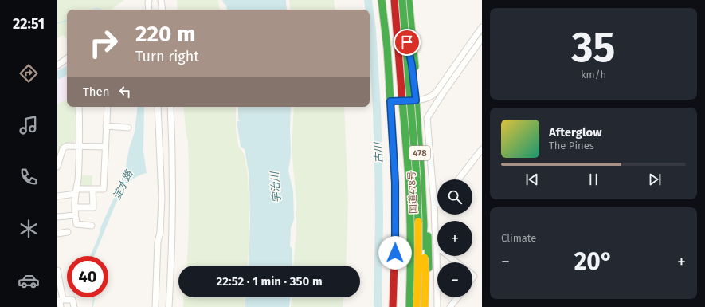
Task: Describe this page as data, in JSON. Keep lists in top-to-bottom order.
{
  "streets": {
    "main road": ["478", "国道478号"]
  },
  "water": ["古川", "淀水路", "宇治川"],
  "page": {
    "tabs": "22:51",
    "tile": [
      ["35", "km/h"],
      "Climate"
    ],
    "turn": ["220 m", "Turn right"],
    "then": "Then",
    "song": ["Afterglow", "The Pines"],
    "map_buttons": ["+", "−"],
    "heat": ["−", "20°", "+"],
    "limit": "40",
    "trip": "22:52 · 1 min · 350 m"
  }
}
